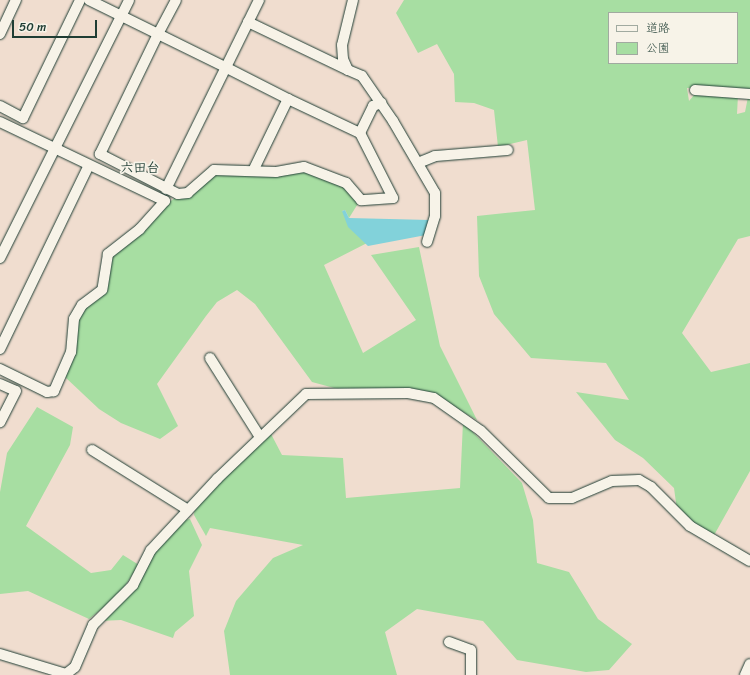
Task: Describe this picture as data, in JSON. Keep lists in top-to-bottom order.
{
  "districts": ["六田台"],
  "legend": ["道路", "公園"],
  "scale_bar": "50 m"
}
